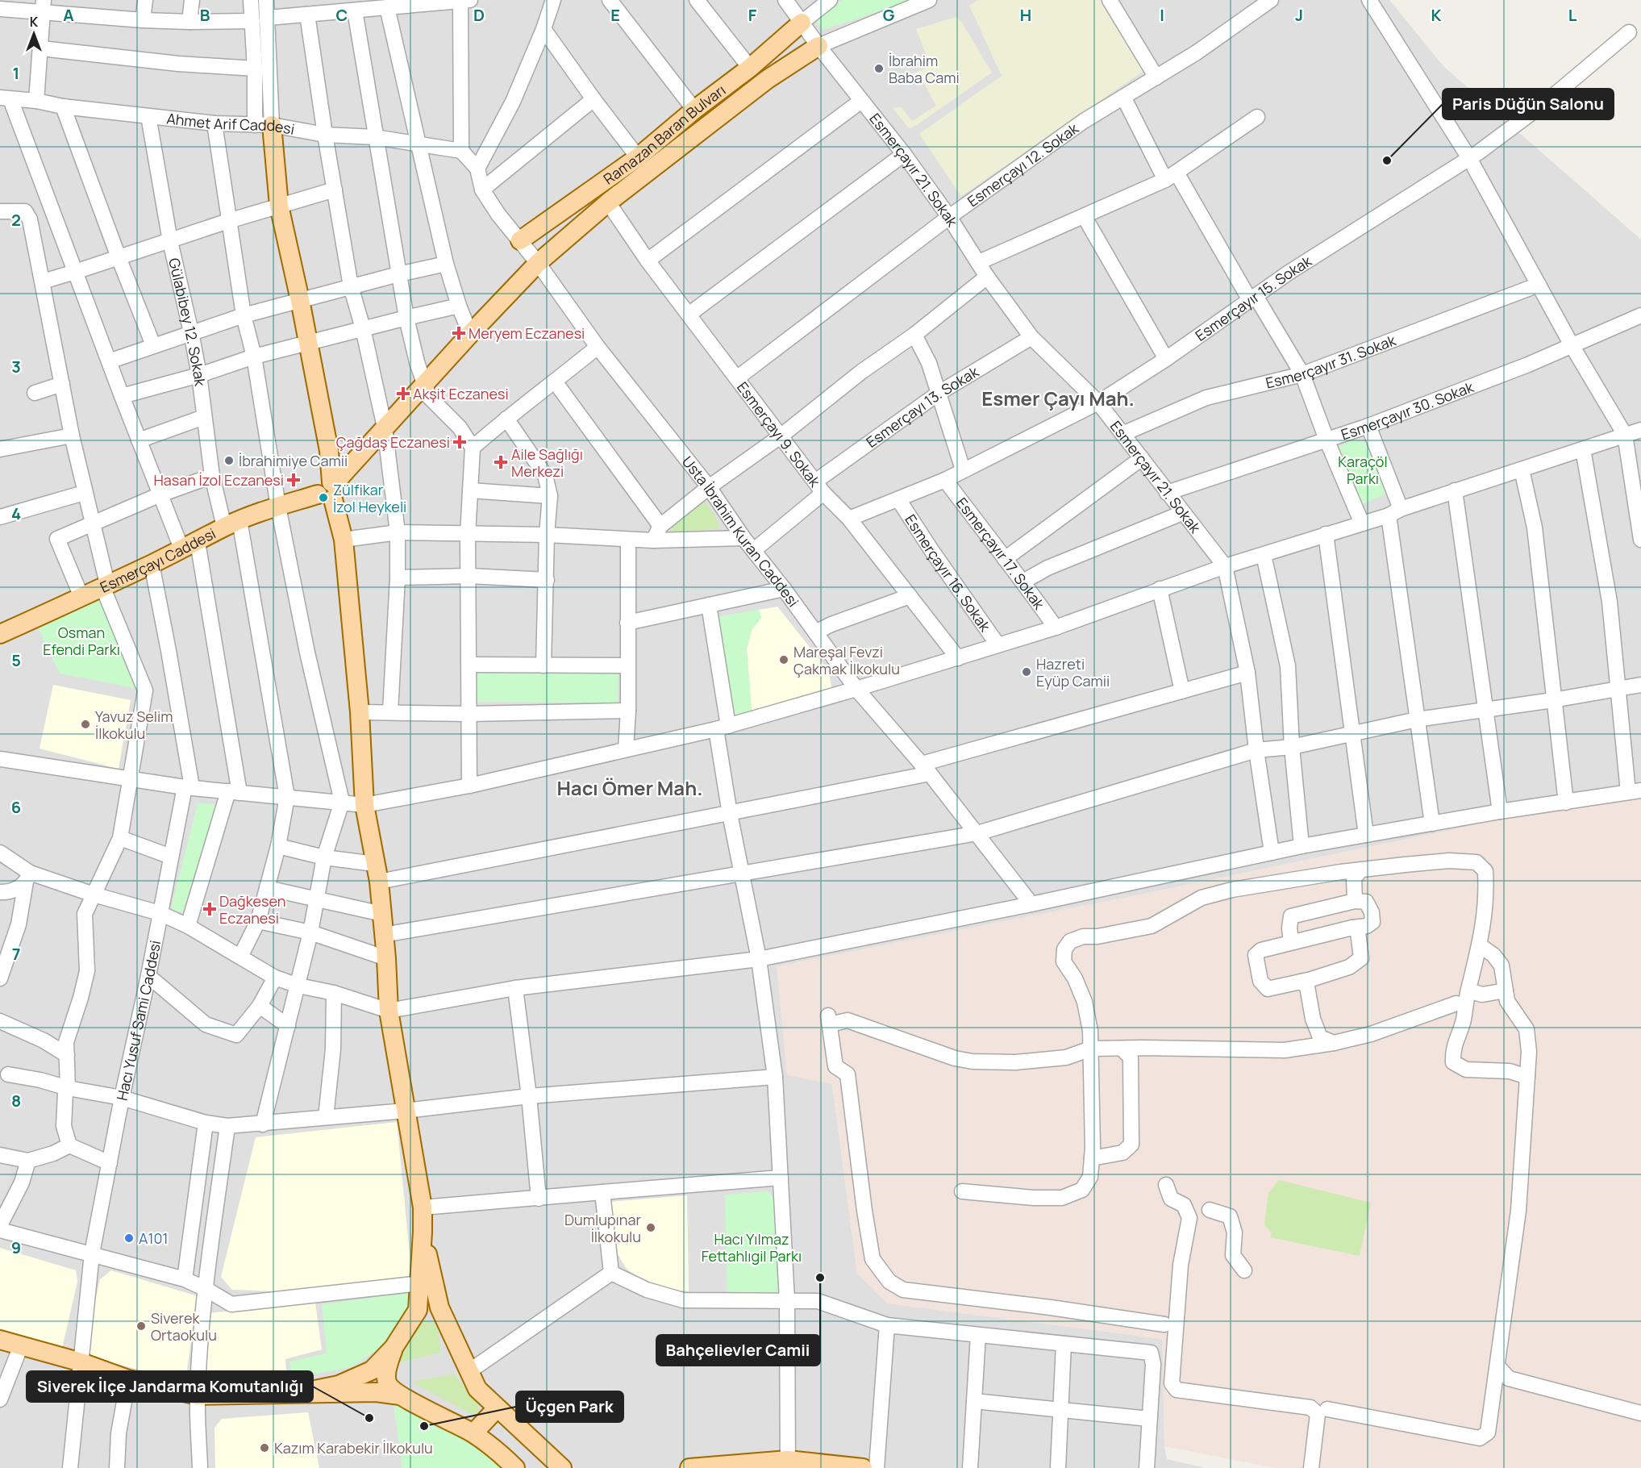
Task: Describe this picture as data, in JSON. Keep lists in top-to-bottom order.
{
  "streets": {
    "main road": ["Ramazan Baran Bulvarı", "Esmerçayı Caddesi"],
    "street": [
      "Ahmet Arif Caddesi",
      "Esmerçayı 12. Sokak",
      "Esmerçayır 21. Sokak",
      "Esmerçayır 15. Sokak",
      "Gülabibey 12. Sokak",
      "Esmerçayır 31. Sokak",
      "Esmerçayı 13. Sokak",
      "Esmerçayır 30. Sokak",
      "Esmerçayı 9. Sokak",
      "Usta İbrahim Kuran Caddesi",
      "Esmerçayır 17. Sokak",
      "Esmerçayır 16. Sokak",
      "Hacı Yusuf Sami Caddesi"
    ]
  },
  "crossings": [
    ["Ahmet Arif Caddesi", "Gülabibey 12. Sokak"],
    ["Ramazan Baran Bulvarı", "Esmerçayır 21. Sokak"],
    ["Ramazan Baran Bulvarı", "Esmerçayı 9. Sokak"],
    ["Ramazan Baran Bulvarı", "Usta İbrahim Kuran Caddesi"],
    ["Ramazan Baran Bulvarı", "Esmerçayı Caddesi"],
    ["Esmerçayı 12. Sokak", "Esmerçayır 21. Sokak"],
    ["Esmerçayı 12. Sokak", "Esmerçayı 9. Sokak"],
    ["Esmerçayır 21. Sokak", "Esmerçayır 15. Sokak"],
    ["Esmerçayır 21. Sokak", "Esmerçayır 31. Sokak"],
    ["Esmerçayır 21. Sokak", "Esmerçayı 13. Sokak"],
    ["Esmerçayır 21. Sokak", "Esmerçayır 30. Sokak"],
    ["Esmerçayır 15. Sokak", "Esmerçayı 9. Sokak"],
    ["Esmerçayır 15. Sokak", "Esmerçayır 17. Sokak"],
    ["Esmerçayır 15. Sokak", "Esmerçayır 16. Sokak"],
    ["Gülabibey 12. Sokak", "Esmerçayı Caddesi"],
    ["Esmerçayı 13. Sokak", "Esmerçayı 9. Sokak"],
    ["Esmerçayı 13. Sokak", "Usta İbrahim Kuran Caddesi"]
  ],
  "districts": ["Esmer Çayı Mah.", "Hacı Ömer Mah."],
  "parks": ["Karaçöl Parkı", "Osman Efendi Parkı", "Hacı Yılmaz Fettahlıgil Parkı"],
  "places": {
    "other": [
      "İbrahim Baba Cami",
      "Paris Düğün Salonu",
      "İbrahimiye Camii",
      "Zülfikar İzol Heykeli",
      "Mareşal Fevzi Çakmak İlkokulu",
      "Hazreti Eyüp Camii",
      "Yavuz Selim İlkokulu",
      "Dumlupınar İlkokulu",
      "A101",
      "Bahçelievler Camii",
      "Siverek Ortaokulu",
      "Siverek İlçe Jandarma Komutanlığı",
      "Üçgen Park",
      "Kazım Karabekir İlkokulu"
    ],
    "health": [
      "Meryem Eczanesi",
      "Akşit Eczanesi",
      "Çağdaş Eczanesi",
      "Aile Sağlığı Merkezi",
      "Hasan İzol Eczanesi",
      "Dağkesen Eczanesi"
    ]
  },
  "north": "top",
  "grid": {
    "columns": [
      "A",
      "B",
      "C",
      "D",
      "E",
      "F",
      "G",
      "H",
      "I",
      "J",
      "K",
      "L"
    ],
    "rows": [
      "1",
      "2",
      "3",
      "4",
      "5",
      "6",
      "7",
      "8",
      "9"
    ]
  }
}
